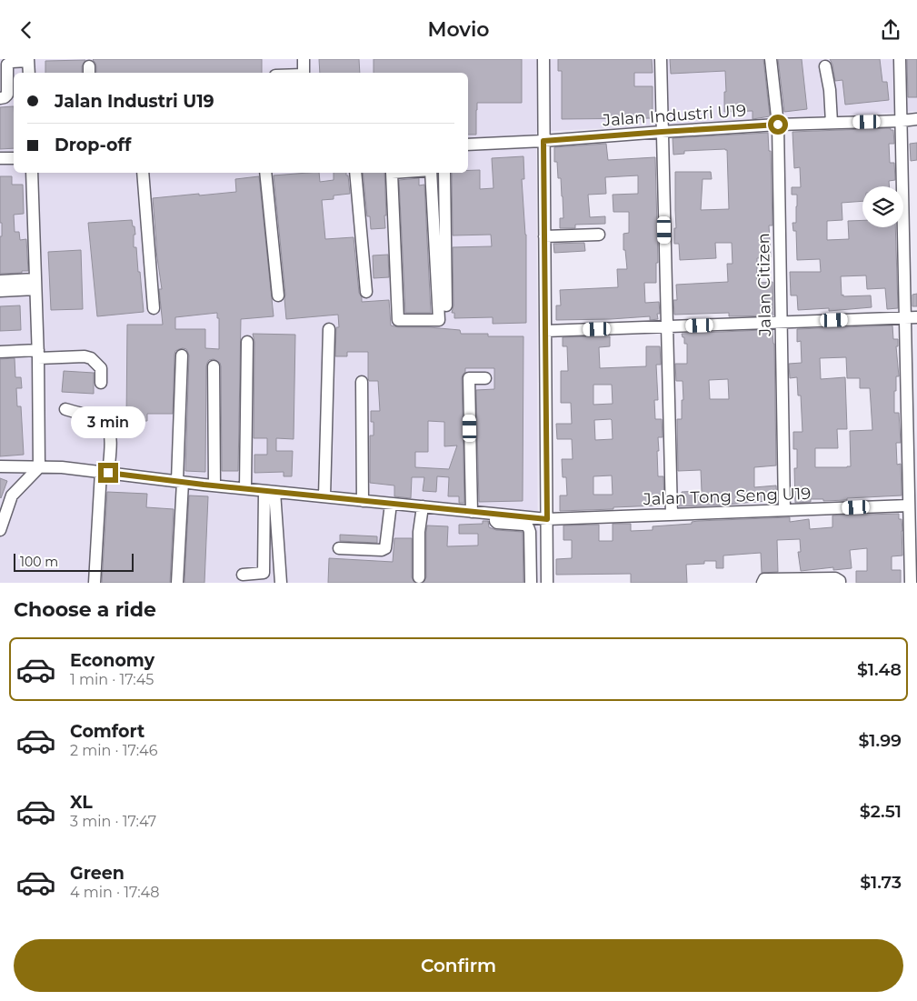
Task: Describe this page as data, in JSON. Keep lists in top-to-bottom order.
{
  "streets": {
    "street": ["Jalan Industri U19", "Jalan Citizen", "Jalan Tong Seng U19"]
  },
  "crossings": [
    ["Jalan Industri U19", "Jalan Citizen"],
    ["Jalan Citizen", "Jalan Tong Seng U19"]
  ],
  "scale_bar": "100 m",
  "page": {
    "header": "Movio",
    "banner": ["Jalan Industri U19", "Drop-off"],
    "bubble": "3 min",
    "scale": "100 m",
    "heading": "Choose a ride",
    "list": [
      {
        "name": "Economy",
        "note": "1 min · 17:45",
        "value": "$1.48"
      },
      {
        "name": "Comfort",
        "note": "2 min · 17:46",
        "value": "$1.99"
      },
      {
        "name": "XL",
        "note": "3 min · 17:47",
        "value": "$2.51"
      },
      {
        "name": "Green",
        "note": "4 min · 17:48",
        "value": "$1.73"
      }
    ],
    "buttons": "Confirm"
  }
}
